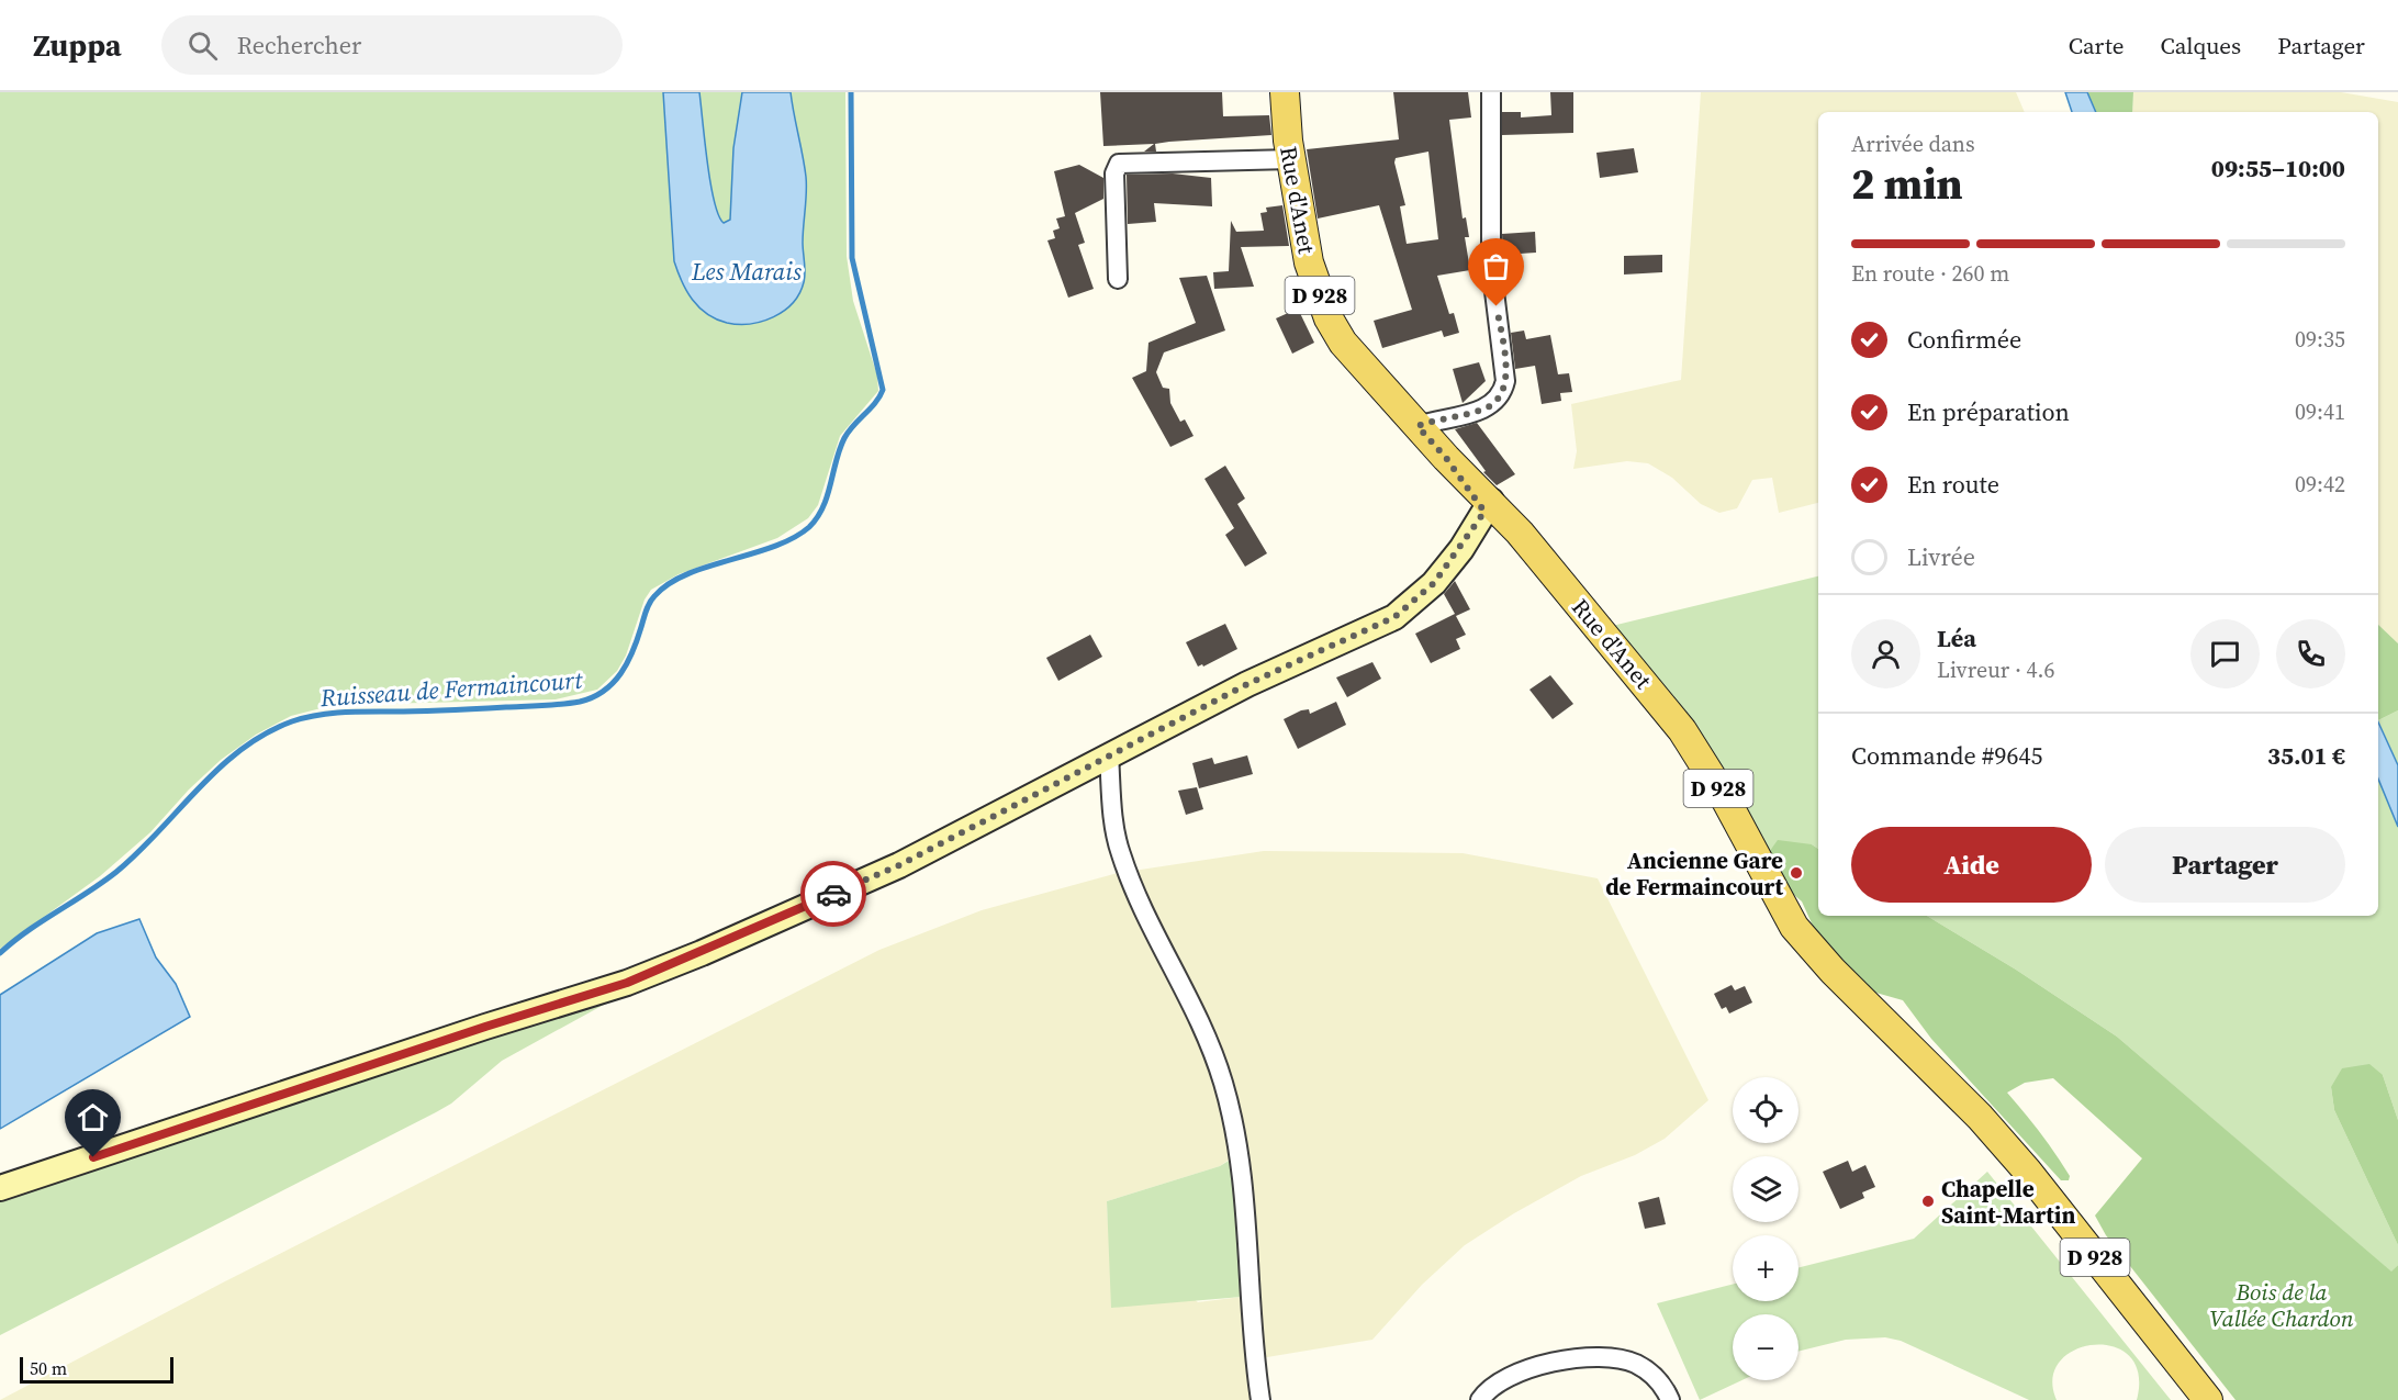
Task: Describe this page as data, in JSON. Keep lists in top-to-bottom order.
{
  "streets": {
    "main road": ["Rue d'Anet", "D 928"]
  },
  "water": ["Les Marais", "Ruisseau de Fermaincourt"],
  "parks": ["Bois de la Vallée Chardon"],
  "places": ["Ancienne Gare de Fermaincourt", "Chapelle Saint-Martin"],
  "scale_bar": "50 m",
  "page": {
    "header": "Zuppa",
    "search": "Rechercher",
    "nav": ["Carte", "Calques", "Partager"],
    "heading": ["2 min", "Arrivée dans", "09:55–10:00"],
    "panel": [
      "Léa",
      "Livreur · 4.6",
      "Commande #9645",
      "35.01 €"
    ],
    "bar": "En route · 260 m",
    "list": [
      ["Confirmée", "09:35"],
      ["En préparation", "09:41"],
      ["En route", "09:42"],
      "Livrée"
    ],
    "buttons": ["Aide", "Partager"],
    "map_buttons": ["+", "−"],
    "scale": "50 m"
  }
}
